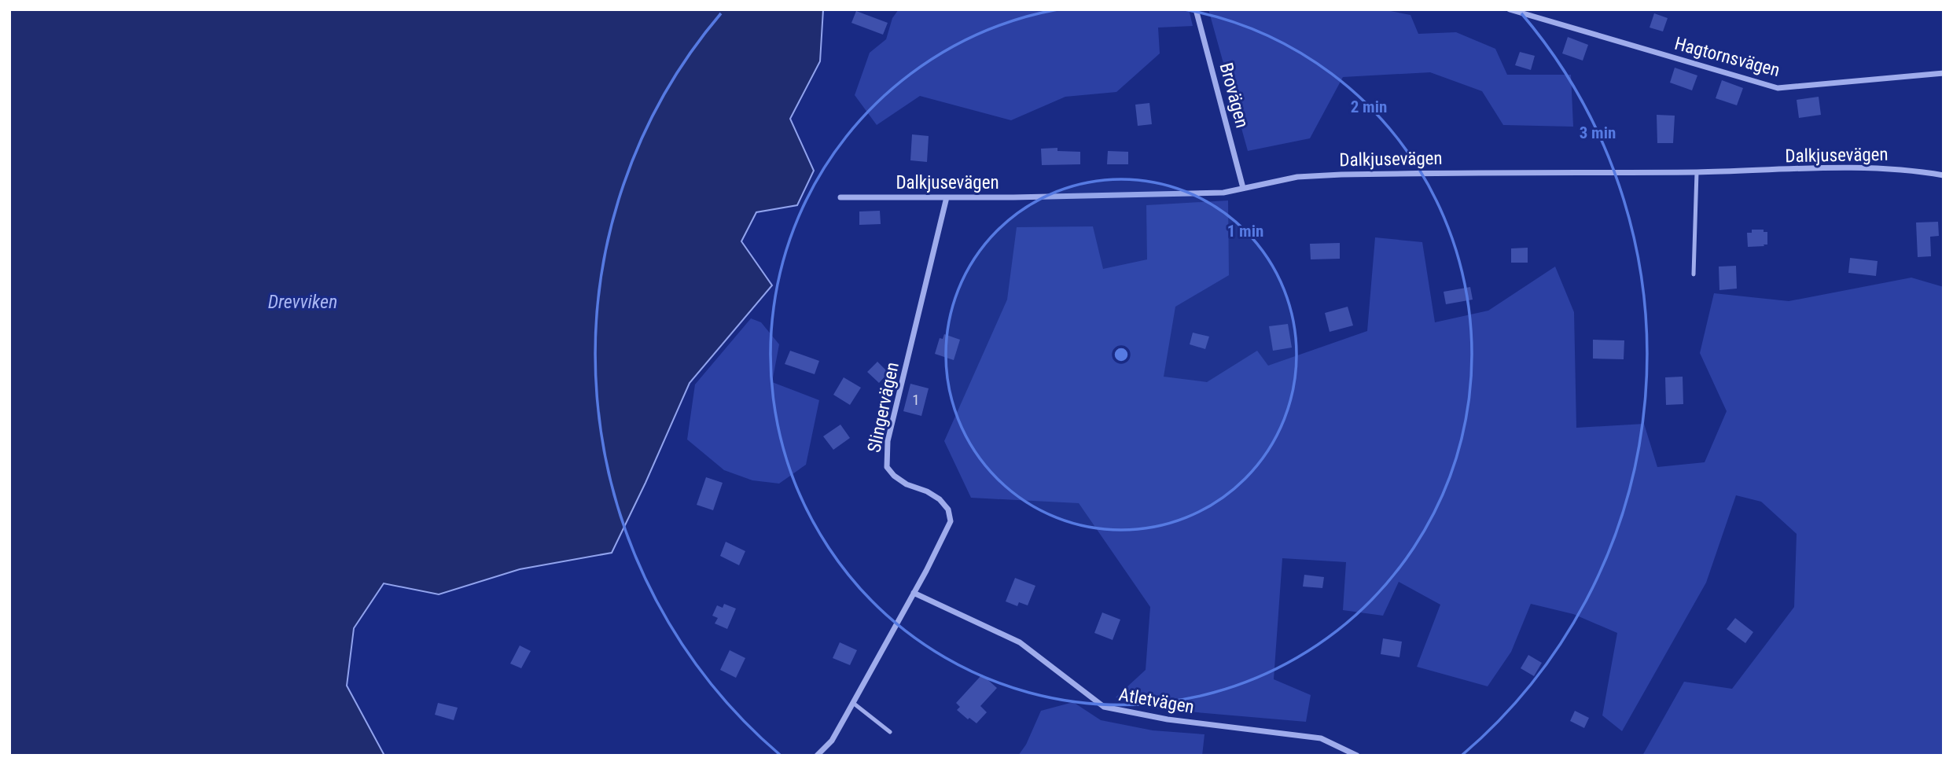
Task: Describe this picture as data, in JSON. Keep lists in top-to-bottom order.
{
  "streets": {
    "street": [
      "Hagtornsvägen",
      "Brovägen",
      "Dalkjusevägen",
      "Slingervägen",
      "Atletvägen"
    ]
  },
  "crossings": [
    ["Brovägen", "Dalkjusevägen"],
    ["Dalkjusevägen", "Slingervägen"],
    ["Slingervägen", "Atletvägen"]
  ],
  "water": ["Drevviken"],
  "house_numbers": ["1"],
  "rings": ["2 min", "3 min", "1 min"]
}
